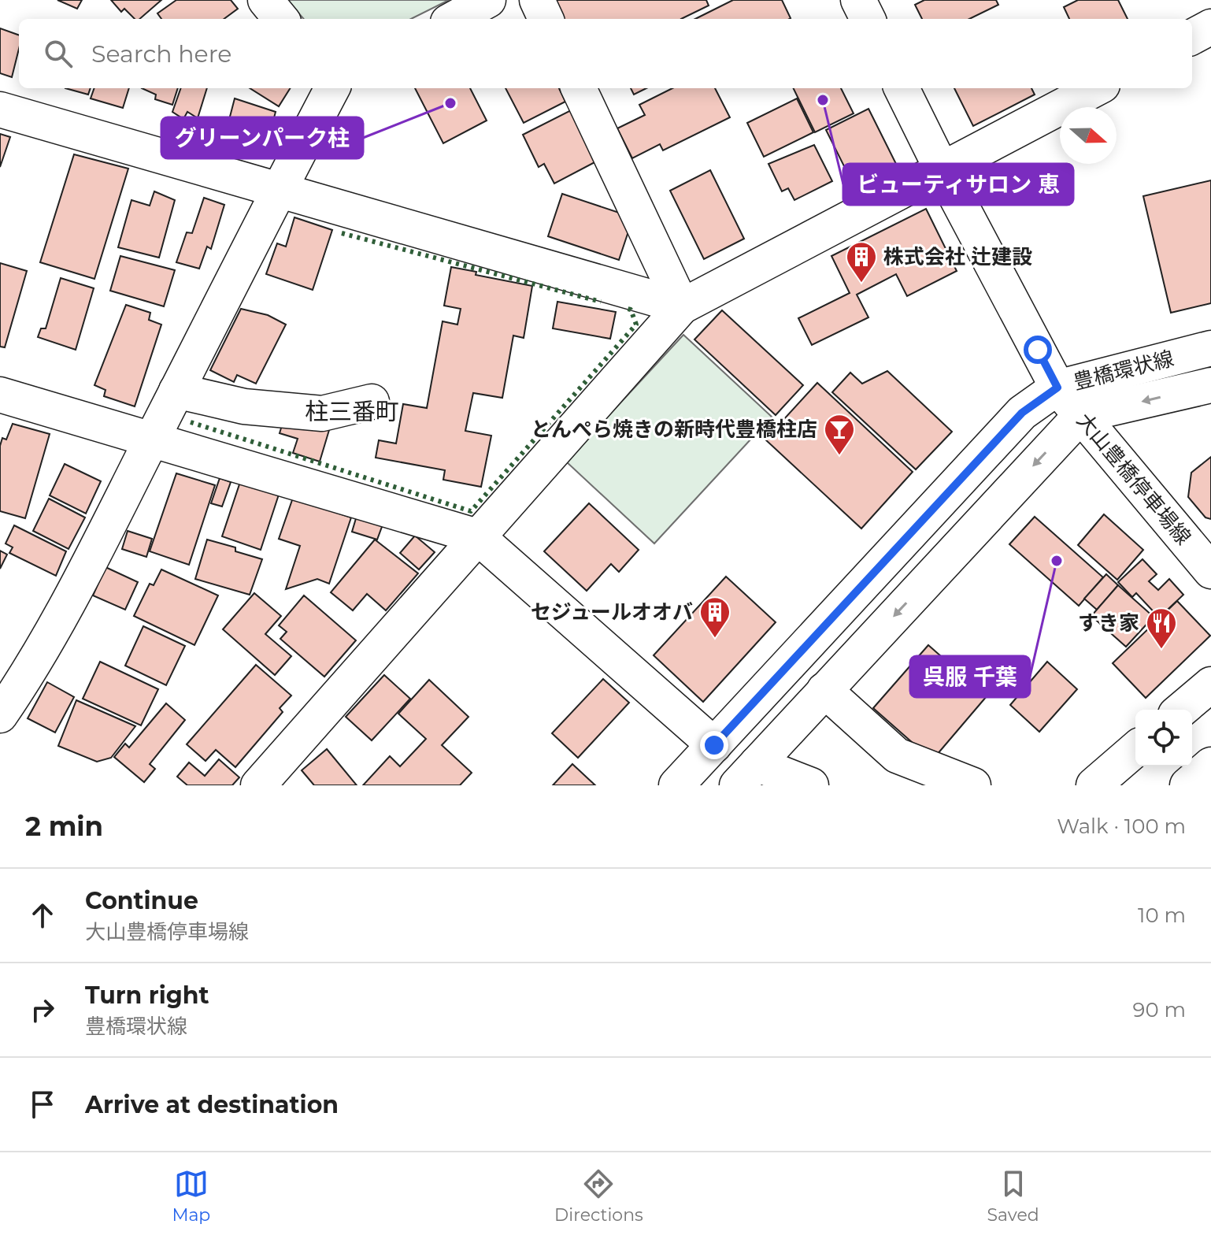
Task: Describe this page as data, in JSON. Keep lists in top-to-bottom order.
{
  "streets": {
    "street": ["豊橋環状線", "大山豊橋停車場線"]
  },
  "crossings": [
    ["豊橋環状線", "大山豊橋停車場線"]
  ],
  "districts": ["柱三番町"],
  "places": {
    "other": ["ビューティサロン 恵", "グリーンパーク柱", "呉服 千葉"],
    "building": ["株式会社 辻建設", "セジュールオオバ"],
    "bar": ["とんぺら焼きの新時代豊橋柱店"],
    "restaurant": ["すき家"]
  },
  "north": "right",
  "page": {
    "search": "Search here",
    "heading": ["2 min", "Walk · 100 m"],
    "list": [
      ["Continue", "大山豊橋停車場線", "10 m"],
      ["Turn right", "豊橋環状線", "90 m"],
      "Arrive at destination"
    ],
    "nav": ["Map", "Directions", "Saved"]
  }
}
